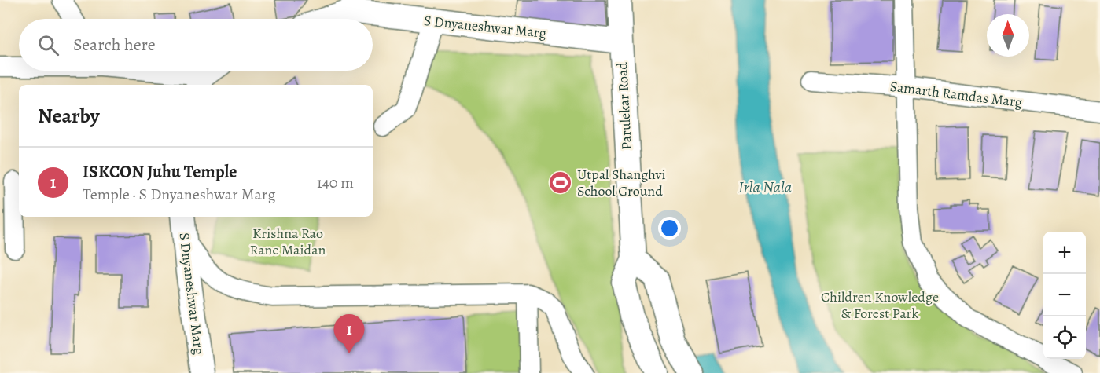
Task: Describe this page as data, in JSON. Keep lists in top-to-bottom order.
{
  "streets": {
    "street": ["S Dnyaneshwar Marg", "Samarth Ramdas Marg", "Parulekar Road"]
  },
  "crossings": [
    ["S Dnyaneshwar Marg", "Parulekar Road"]
  ],
  "water": ["Irla Nala"],
  "parks": ["Krishna Rao Rane Maidan", "Children Knowledge & Forest Park"],
  "places": {
    "sports": ["Utpal Shanghvi School Ground"]
  },
  "north": "top",
  "page": {
    "search": "Search here",
    "heading": "Nearby",
    "list": [
      {
        "mark": "1",
        "name": "ISKCON Juhu Temple",
        "note": "Temple · S Dnyaneshwar Marg",
        "value": "140 m"
      }
    ],
    "map_buttons": ["+", "−"],
    "pins": "1"
  }
}
